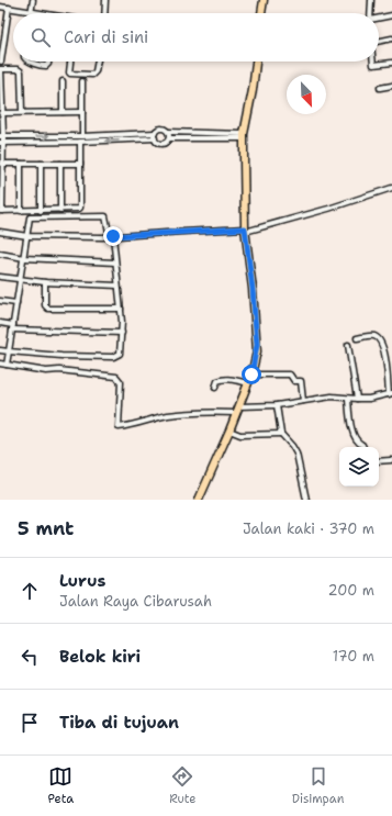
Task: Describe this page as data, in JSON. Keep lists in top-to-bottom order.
{
  "north": "bottom right",
  "page": {
    "search": "Cari di sini",
    "heading": ["5 mnt", "Jalan kaki · 370 m"],
    "list": [
      ["Lurus", "Jalan Raya Cibarusah", "200 m"],
      ["Belok kiri", "170 m"],
      "Tiba di tujuan"
    ],
    "nav": ["Peta", "Rute", "Disimpan"]
  }
}
